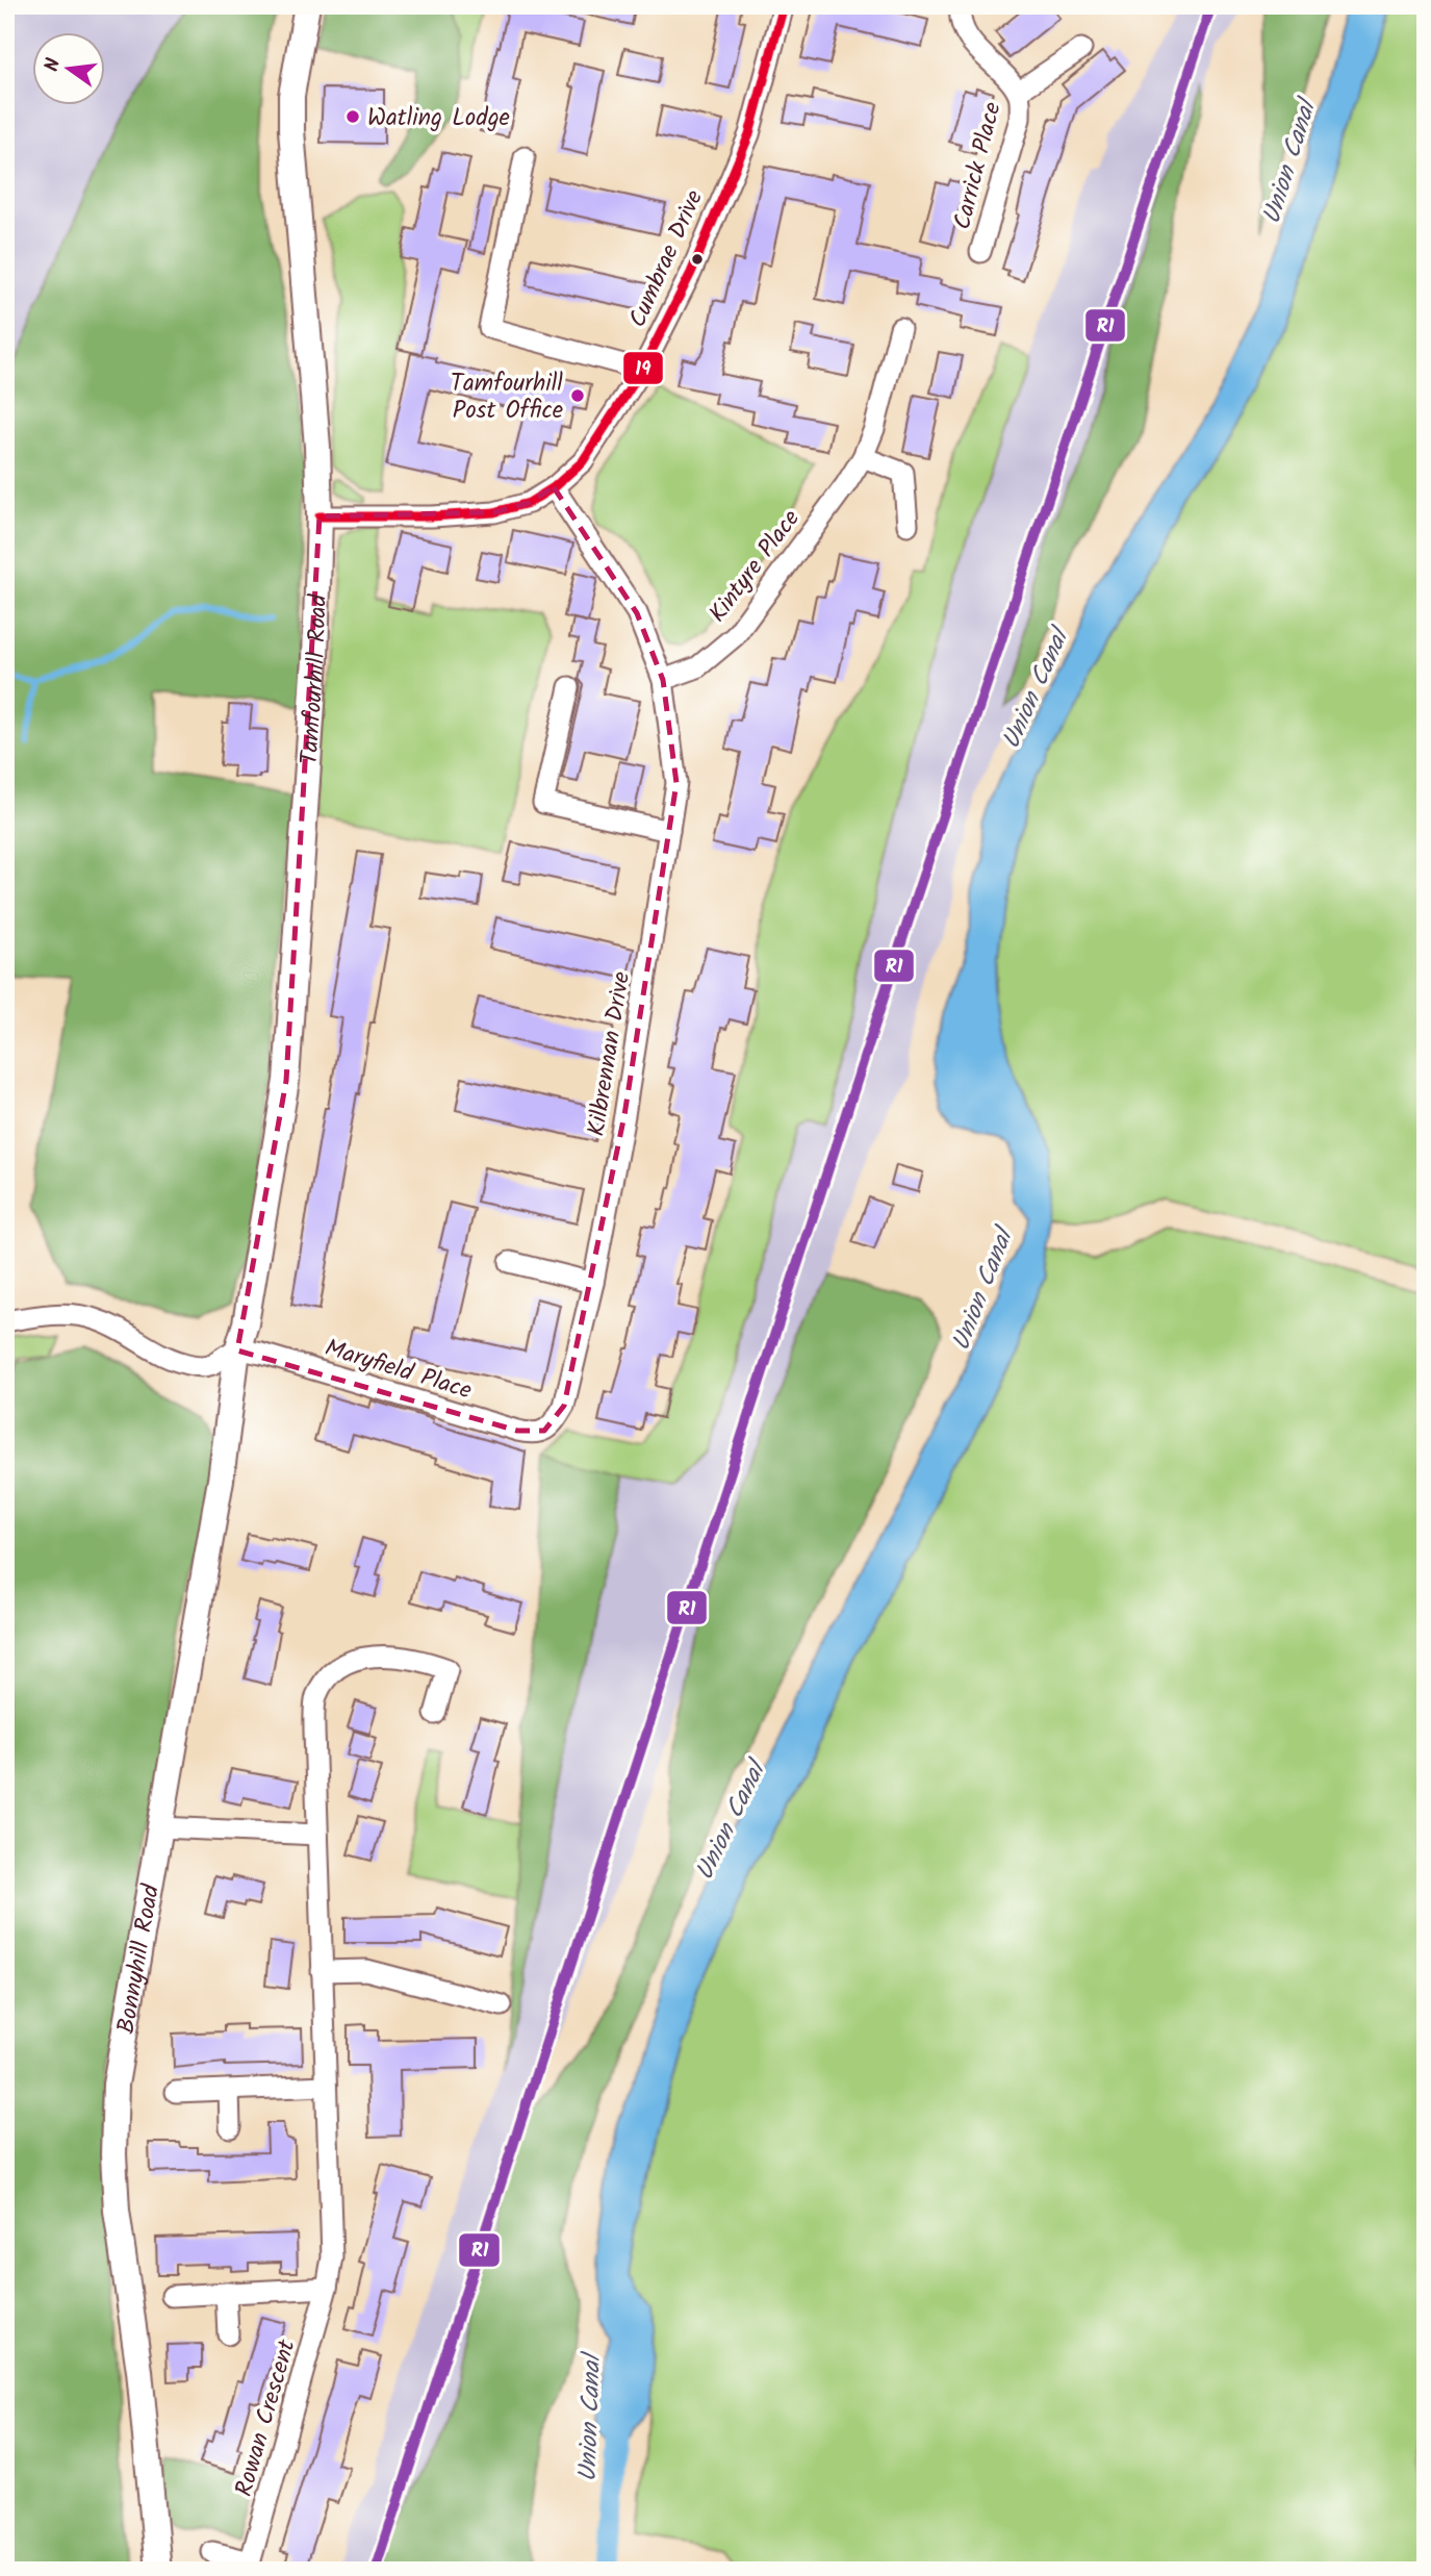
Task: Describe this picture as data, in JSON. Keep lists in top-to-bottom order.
{
  "streets": {
    "main road": ["Tamfourhill Road", "Bonnyhill Road"],
    "street": [
      "Carrick Place",
      "Cumbrae Drive",
      "Kintyre Place",
      "Kilbrennan Drive",
      "Maryfield Place",
      "Rowan Crescent"
    ]
  },
  "crossings": [
    ["Cumbrae Drive", "Tamfourhill Road"],
    ["Cumbrae Drive", "Kilbrennan Drive"],
    ["Kintyre Place", "Kilbrennan Drive"],
    ["Tamfourhill Road", "Maryfield Place"],
    ["Tamfourhill Road", "Bonnyhill Road"],
    ["Kilbrennan Drive", "Maryfield Place"],
    ["Maryfield Place", "Bonnyhill Road"]
  ],
  "water": ["Union Canal"],
  "places": ["Watling Lodge", "Tamfourhill Post Office"],
  "lines": ["transit line R1", "transit line 19"],
  "north": "left"
}
